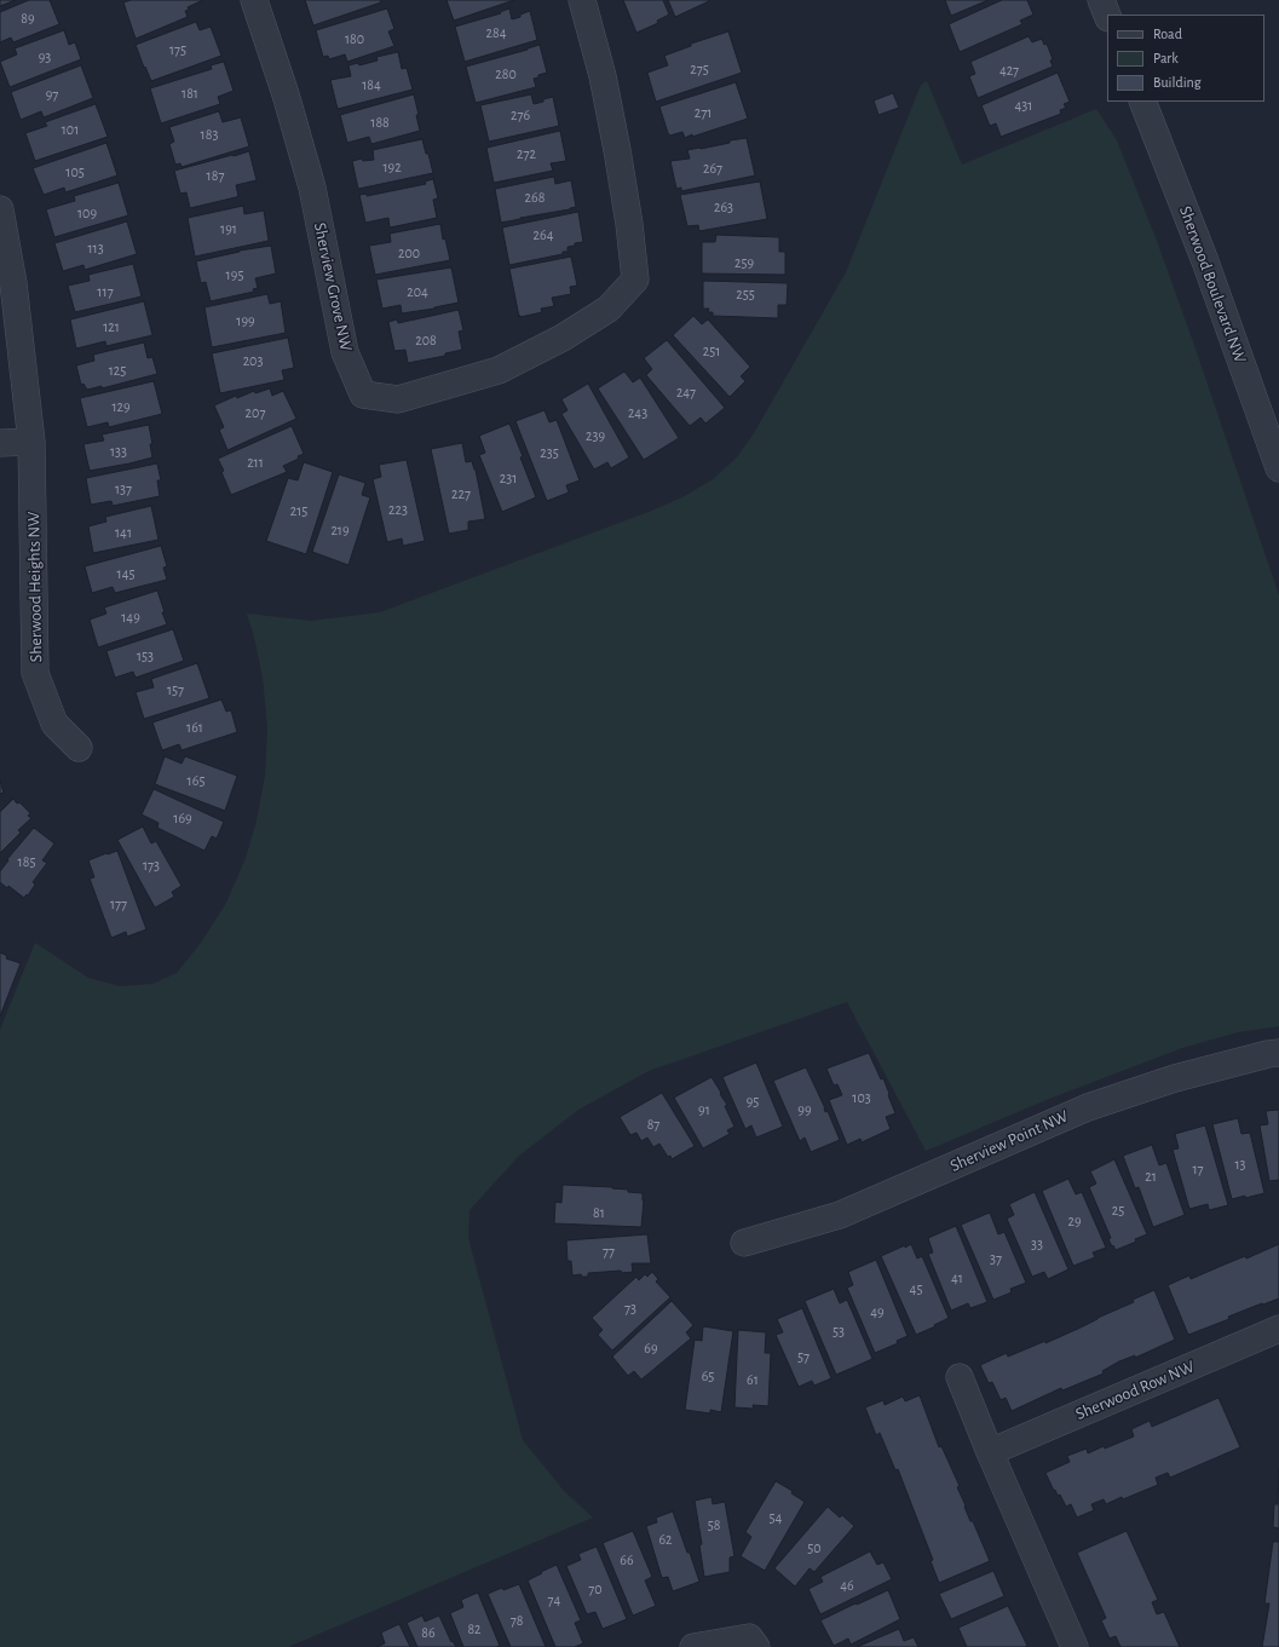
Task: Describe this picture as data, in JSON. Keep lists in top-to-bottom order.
{
  "streets": {
    "street": [
      "Sherwood Boulevard NW",
      "Sherview Grove NW",
      "Sherwood Heights NW",
      "Sherview Point NW",
      "Sherwood Row NW"
    ]
  },
  "house_numbers": [
    "89",
    "284",
    "180",
    "175",
    "93",
    "275",
    "427",
    "280",
    "184",
    "181",
    "97",
    "431",
    "271",
    "276",
    "188",
    "101",
    "183",
    "272",
    "192",
    "267",
    "105",
    "187",
    "268",
    "263",
    "109",
    "191",
    "264",
    "113",
    "200",
    "259",
    "195",
    "117",
    "204",
    "255",
    "199",
    "121",
    "208",
    "251",
    "203",
    "125",
    "247",
    "129",
    "207",
    "243",
    "239",
    "133",
    "235",
    "211",
    "231",
    "137",
    "227",
    "223",
    "215",
    "219",
    "141",
    "145",
    "149",
    "153",
    "157",
    "161",
    "165",
    "169",
    "185",
    "173",
    "177",
    "103",
    "95",
    "91",
    "99",
    "87",
    "13",
    "17",
    "21",
    "25",
    "81",
    "29",
    "33",
    "77",
    "37",
    "41",
    "45",
    "73",
    "49",
    "53",
    "69",
    "57",
    "65",
    "61",
    "54",
    "58",
    "62",
    "50",
    "66",
    "46",
    "70",
    "74",
    "78",
    "82",
    "86"
  ],
  "legend": ["Road", "Park", "Building"]
}
